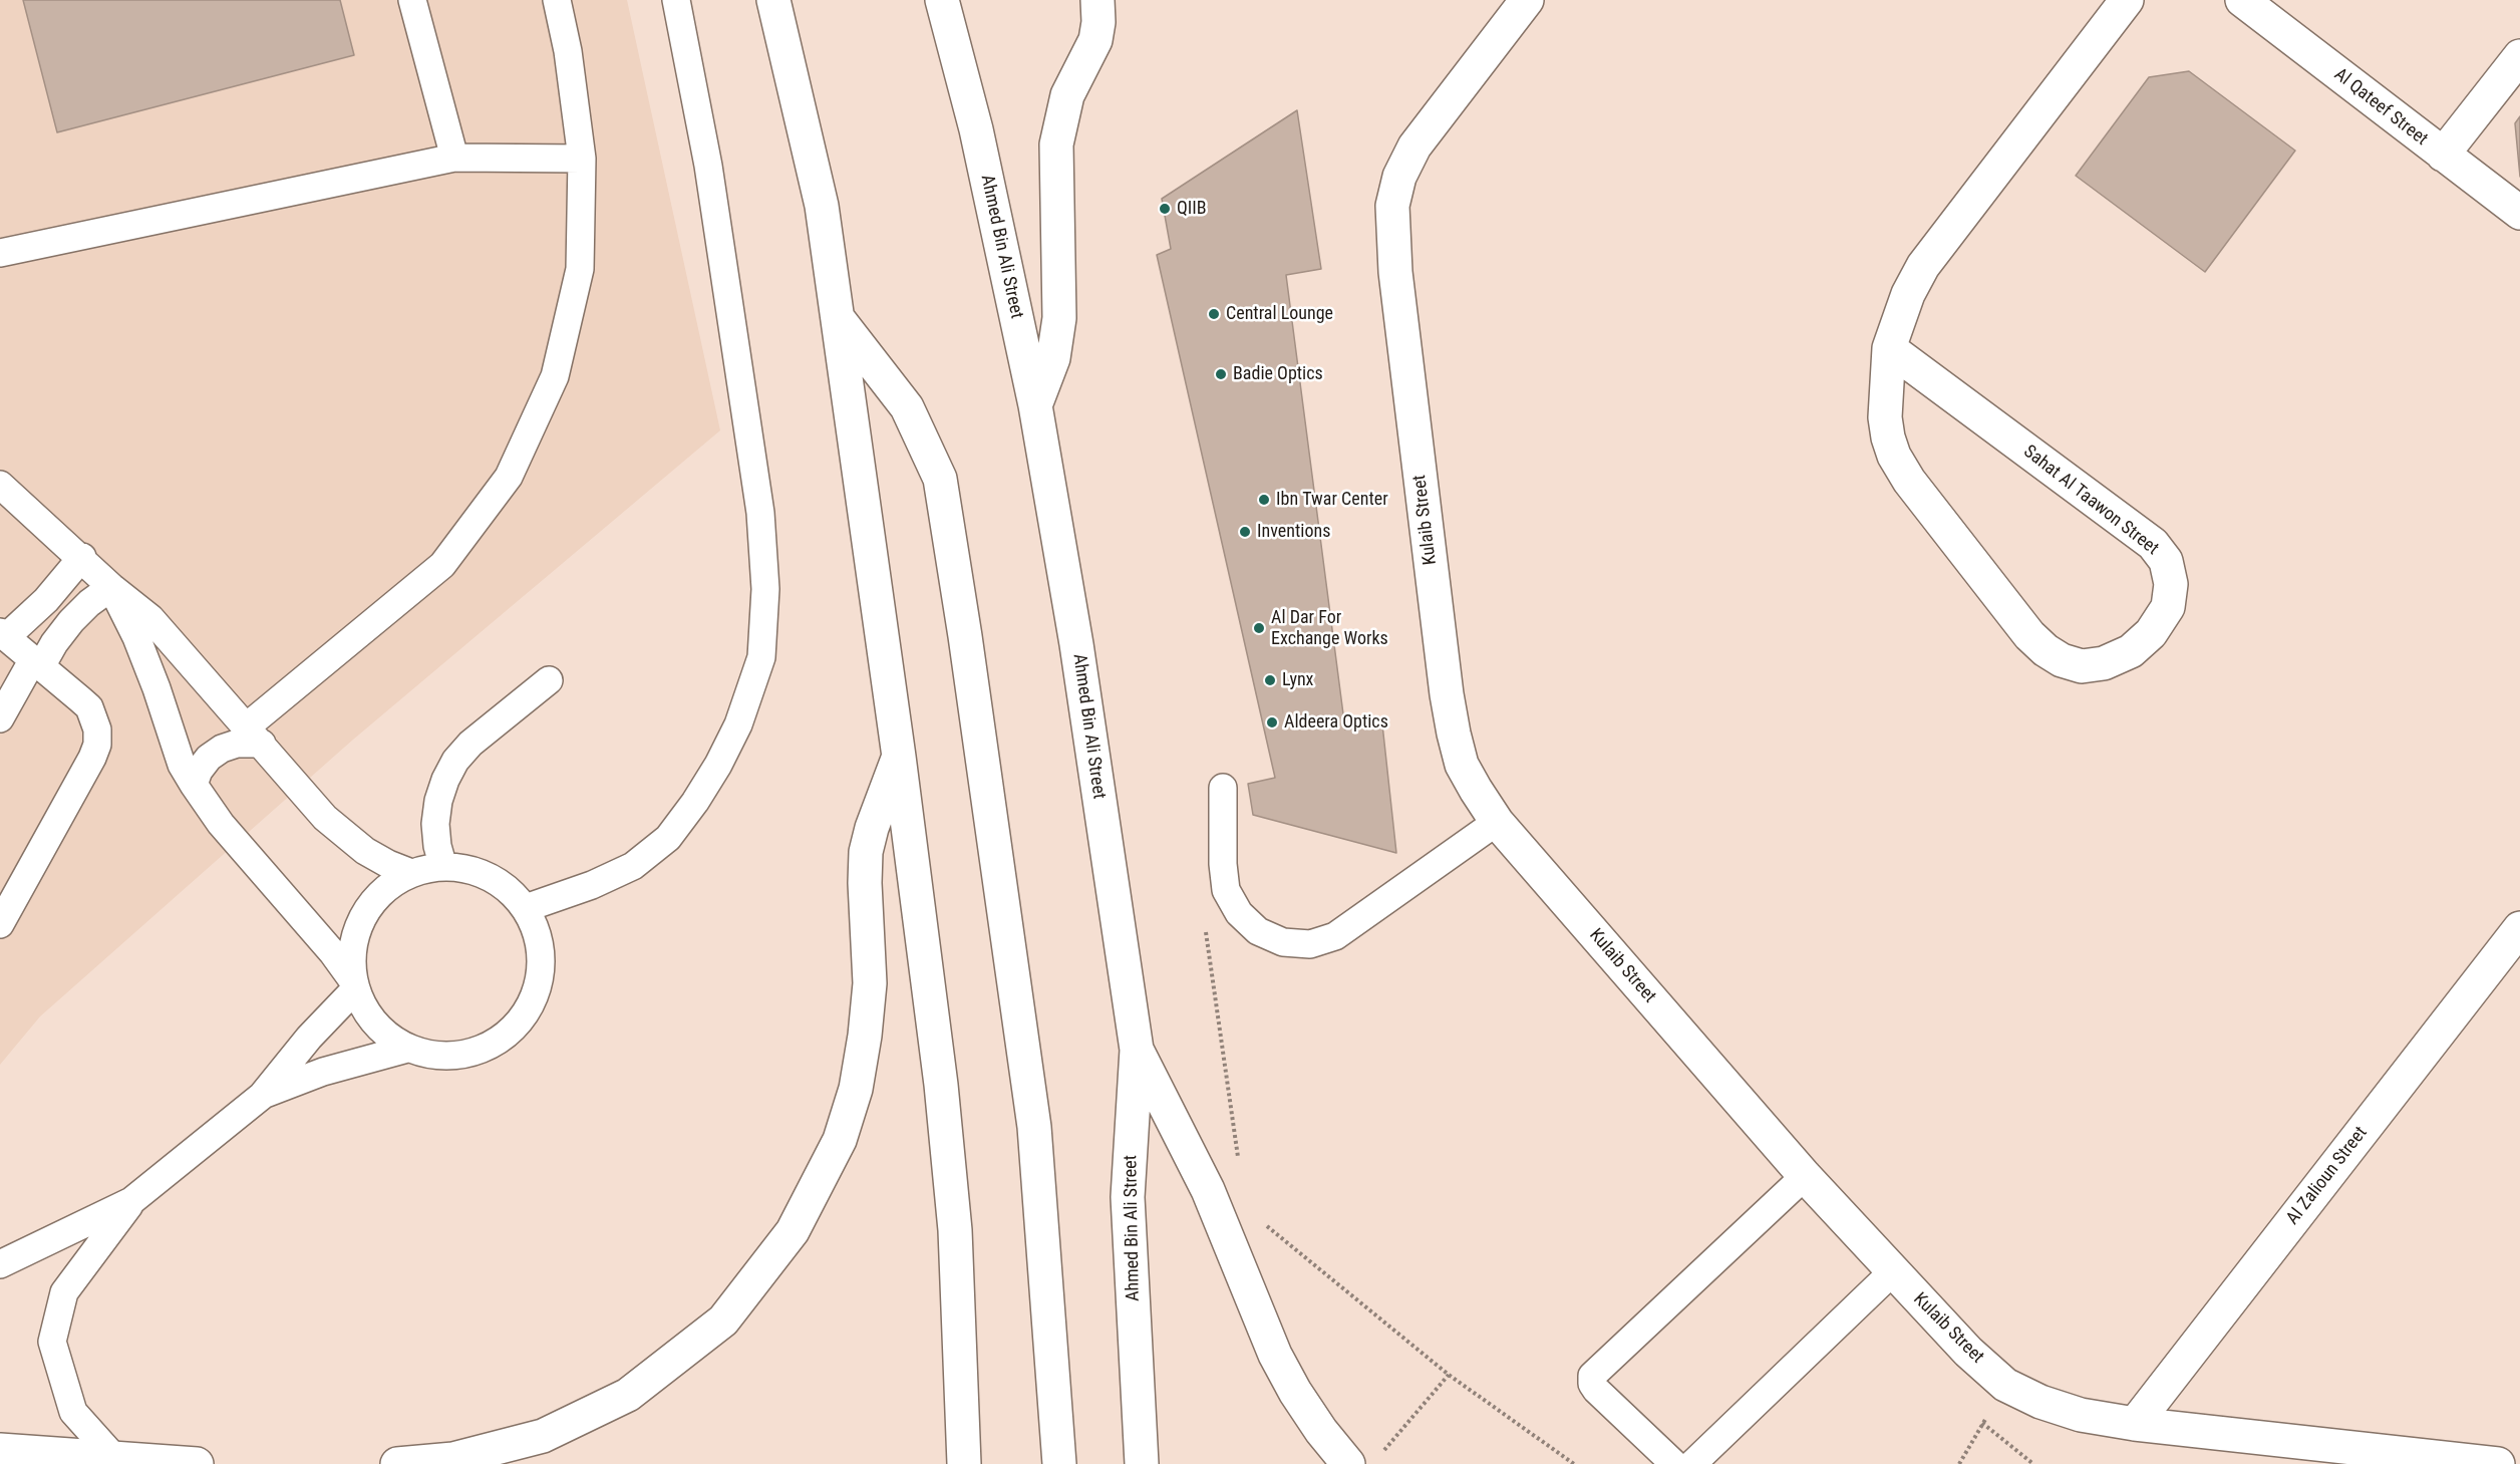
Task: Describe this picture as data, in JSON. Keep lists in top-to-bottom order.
{
  "streets": {
    "main road": [
      "Al Qateef Street",
      "Ahmed Bin Ali Street",
      "Sahat Al Taawon Street",
      "Kulaib Street",
      "Al Zalioun Street"
    ]
  },
  "crossings": [
    ["Kulaib Street", "Al Zalioun Street"]
  ],
  "places": [
    "QIIB",
    "Central Lounge",
    "Badie Optics",
    "Ibn Twar Center",
    "Inventions",
    "Al Dar For Exchange Works",
    "Lynx",
    "Aldeera Optics"
  ]
}
